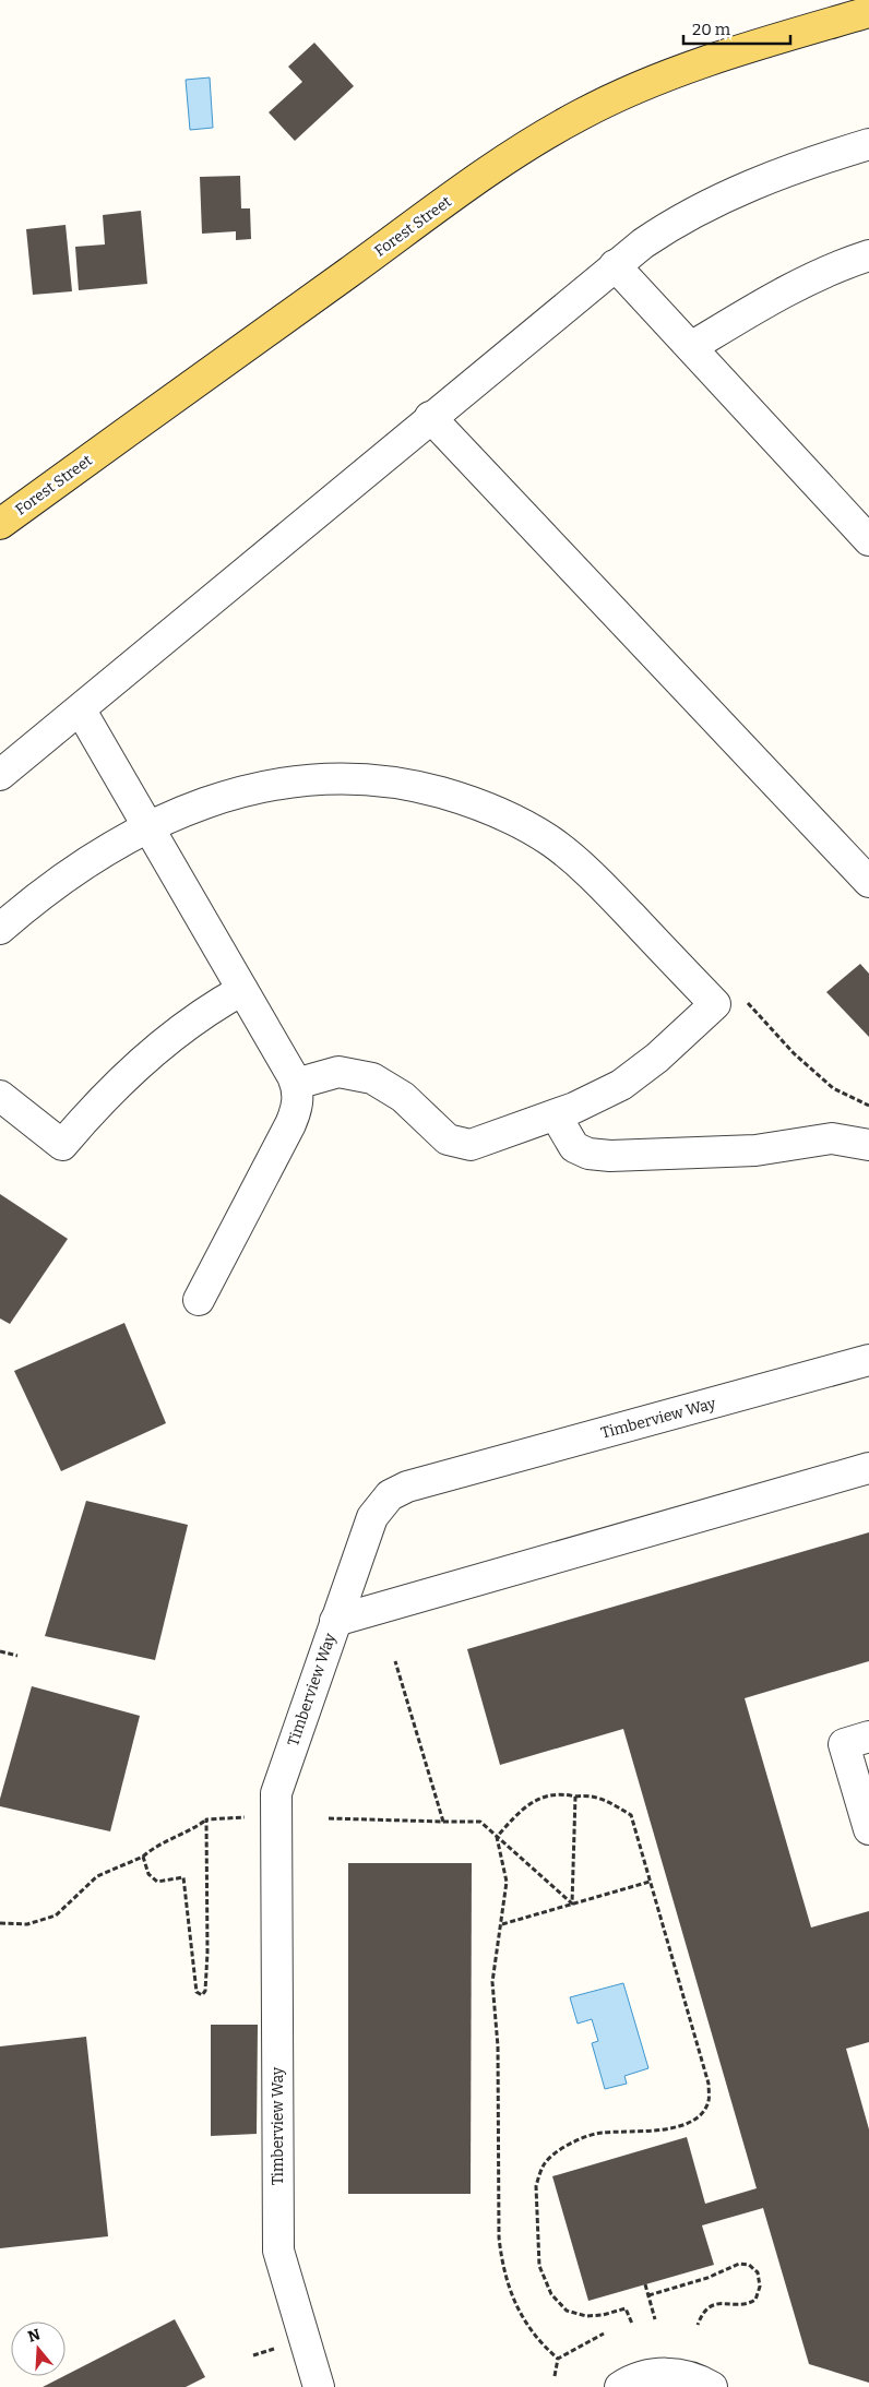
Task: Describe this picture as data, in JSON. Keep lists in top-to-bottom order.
{
  "streets": {
    "main road": ["Forest Street"],
    "street": ["Timberview Way"]
  },
  "scale_bar": "20 m",
  "north": "top"
}
